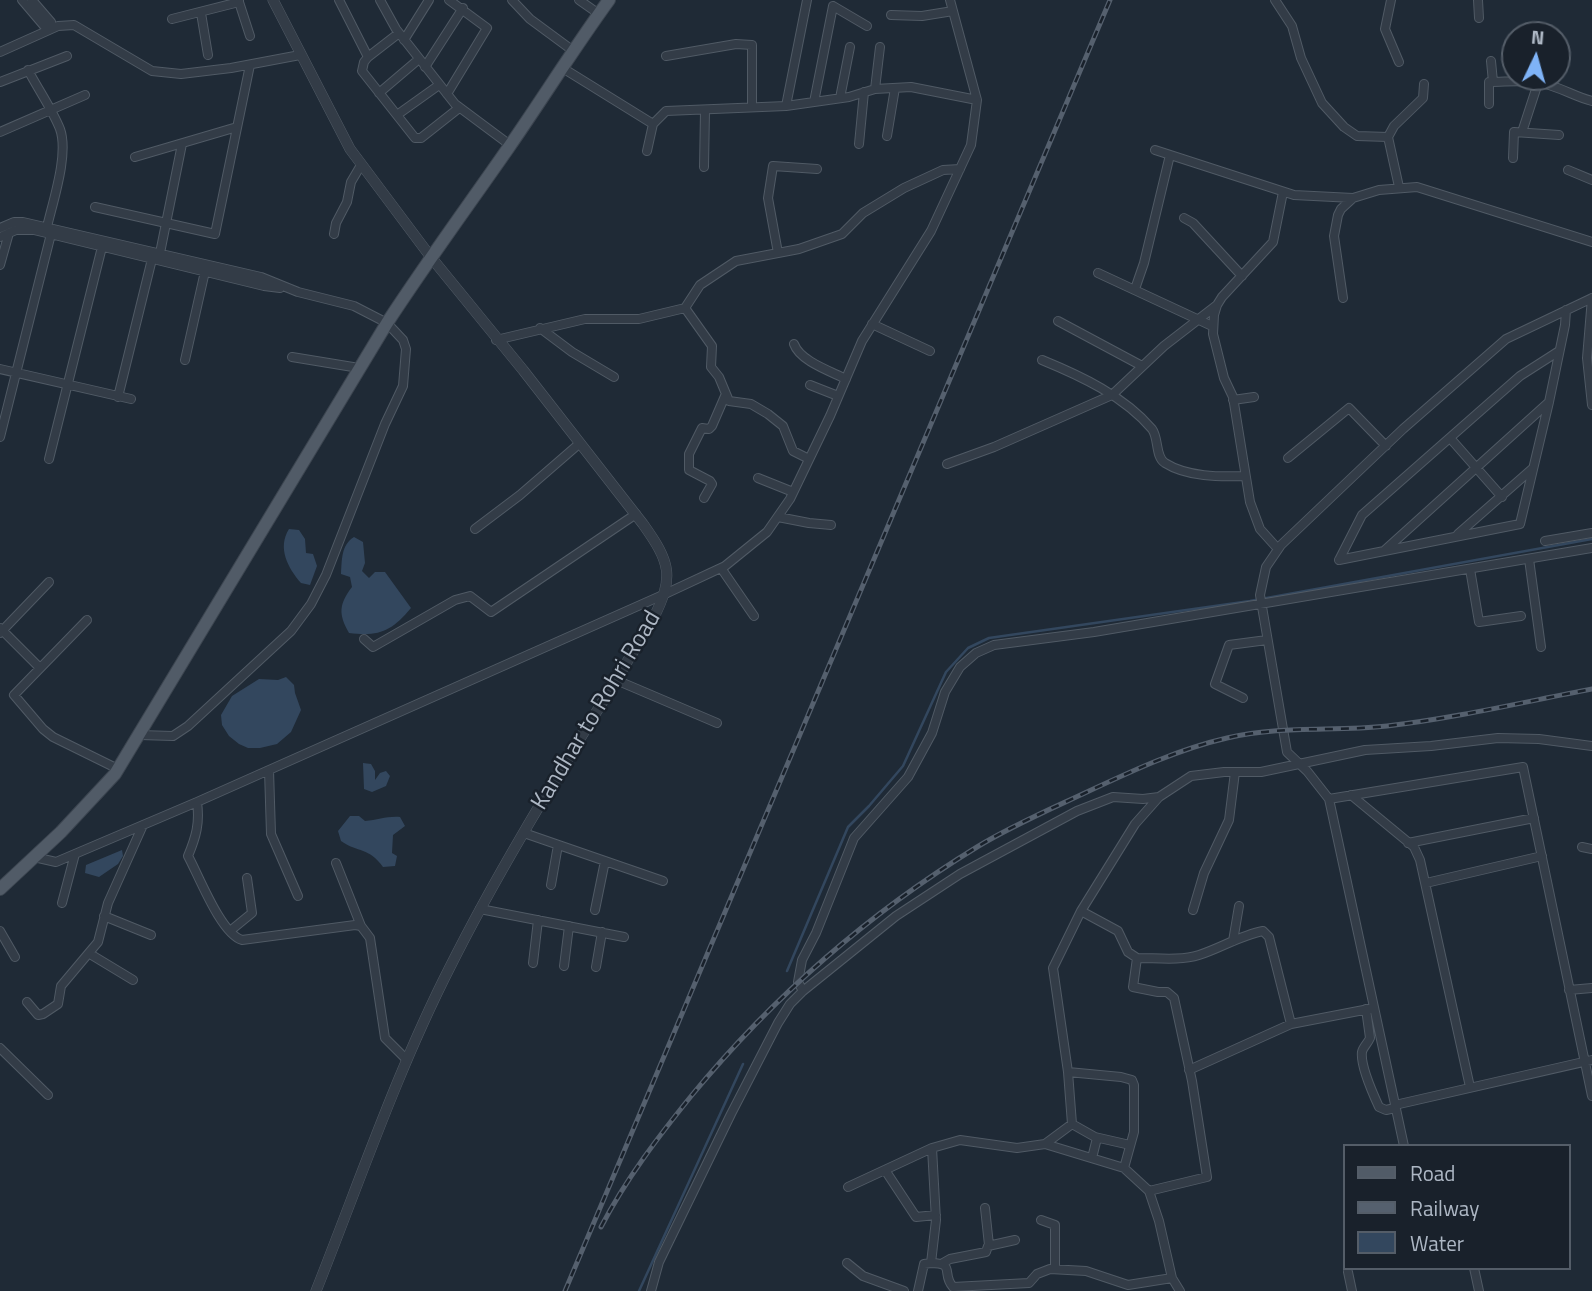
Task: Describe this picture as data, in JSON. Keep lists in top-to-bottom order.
{
  "streets": {
    "street": ["Kandhar to Rohri Road"]
  },
  "legend": ["Road", "Railway", "Water"],
  "north": "top"
}
